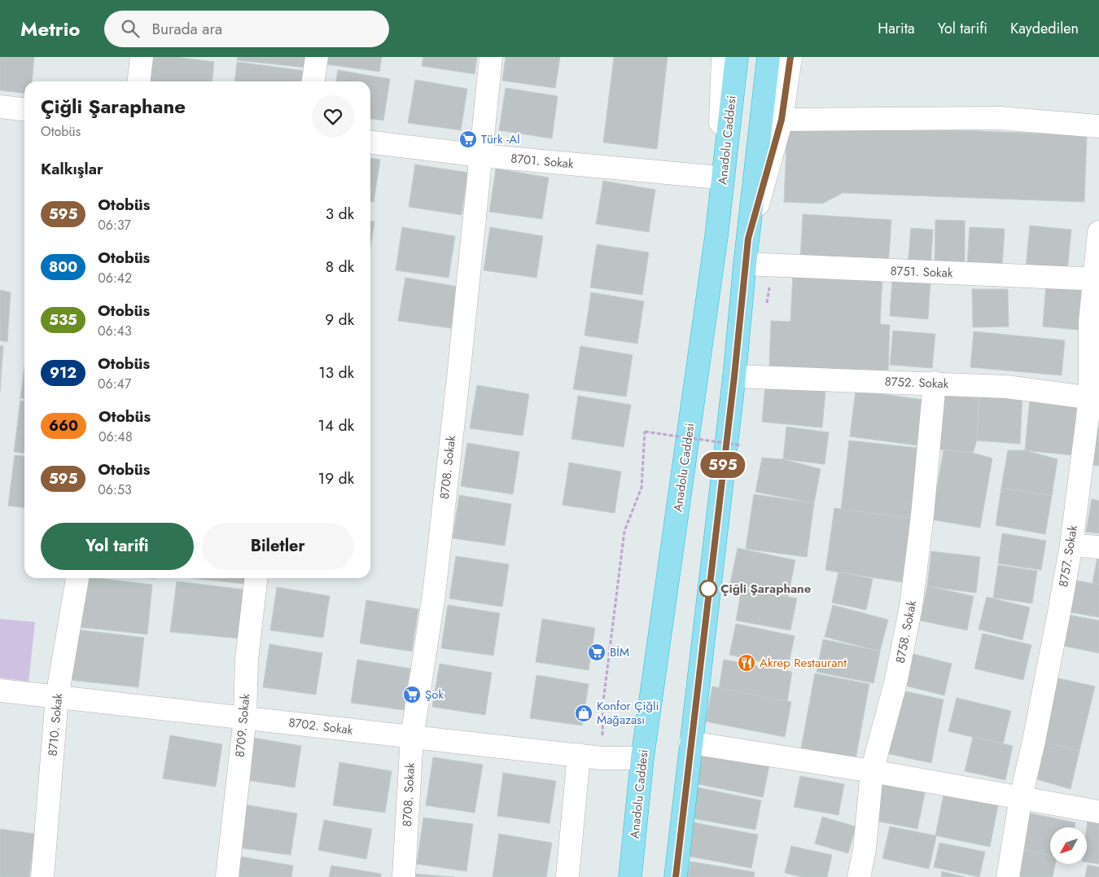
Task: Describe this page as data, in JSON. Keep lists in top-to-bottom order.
{
  "streets": {
    "highway": ["Anadolu Caddesi"],
    "street": [
      "8701. Sokak",
      "8751. Sokak",
      "8752. Sokak",
      "8708. Sokak",
      "8757. Sokak",
      "8758. Sokak",
      "8710. Sokak",
      "8709. Sokak",
      "8702. Sokak"
    ]
  },
  "crossings": [
    ["Anadolu Caddesi", "8702. Sokak"],
    ["8701. Sokak", "8708. Sokak"],
    ["8751. Sokak", "8757. Sokak"],
    ["8752. Sokak", "8757. Sokak"],
    ["8752. Sokak", "8758. Sokak"],
    ["8708. Sokak", "8702. Sokak"],
    ["8710. Sokak", "8702. Sokak"],
    ["8709. Sokak", "8702. Sokak"]
  ],
  "places": {
    "supermarket": ["Türk -Al", "BİM", "Şok"],
    "other": ["Çiğli Şaraphane"],
    "restaurant": ["Akrep Restaurant"],
    "shop": ["Konfor Çiğli Mağazası"]
  },
  "lines": ["bus line 595"],
  "north": "bottom left",
  "page": {
    "header": "Metrio",
    "search": "Burada ara",
    "nav": ["Harita", "Yol tarifi", "Kaydedilen"],
    "on_map": "595",
    "heading": [
      ["Çiğli Şaraphane", "Otobüs"],
      "Kalkışlar"
    ],
    "list": [
      {
        "mark": "595",
        "name": "Otobüs",
        "note": "06:37",
        "value": "3 dk"
      },
      {
        "mark": "800",
        "name": "Otobüs",
        "note": "06:42",
        "value": "8 dk"
      },
      {
        "mark": "535",
        "name": "Otobüs",
        "note": "06:43",
        "value": "9 dk"
      },
      {
        "mark": "912",
        "name": "Otobüs",
        "note": "06:47",
        "value": "13 dk"
      },
      {
        "mark": "660",
        "name": "Otobüs",
        "note": "06:48",
        "value": "14 dk"
      },
      {
        "mark": "595",
        "name": "Otobüs",
        "note": "06:53",
        "value": "19 dk"
      }
    ],
    "buttons": ["Yol tarifi", "Biletler"]
  }
}
